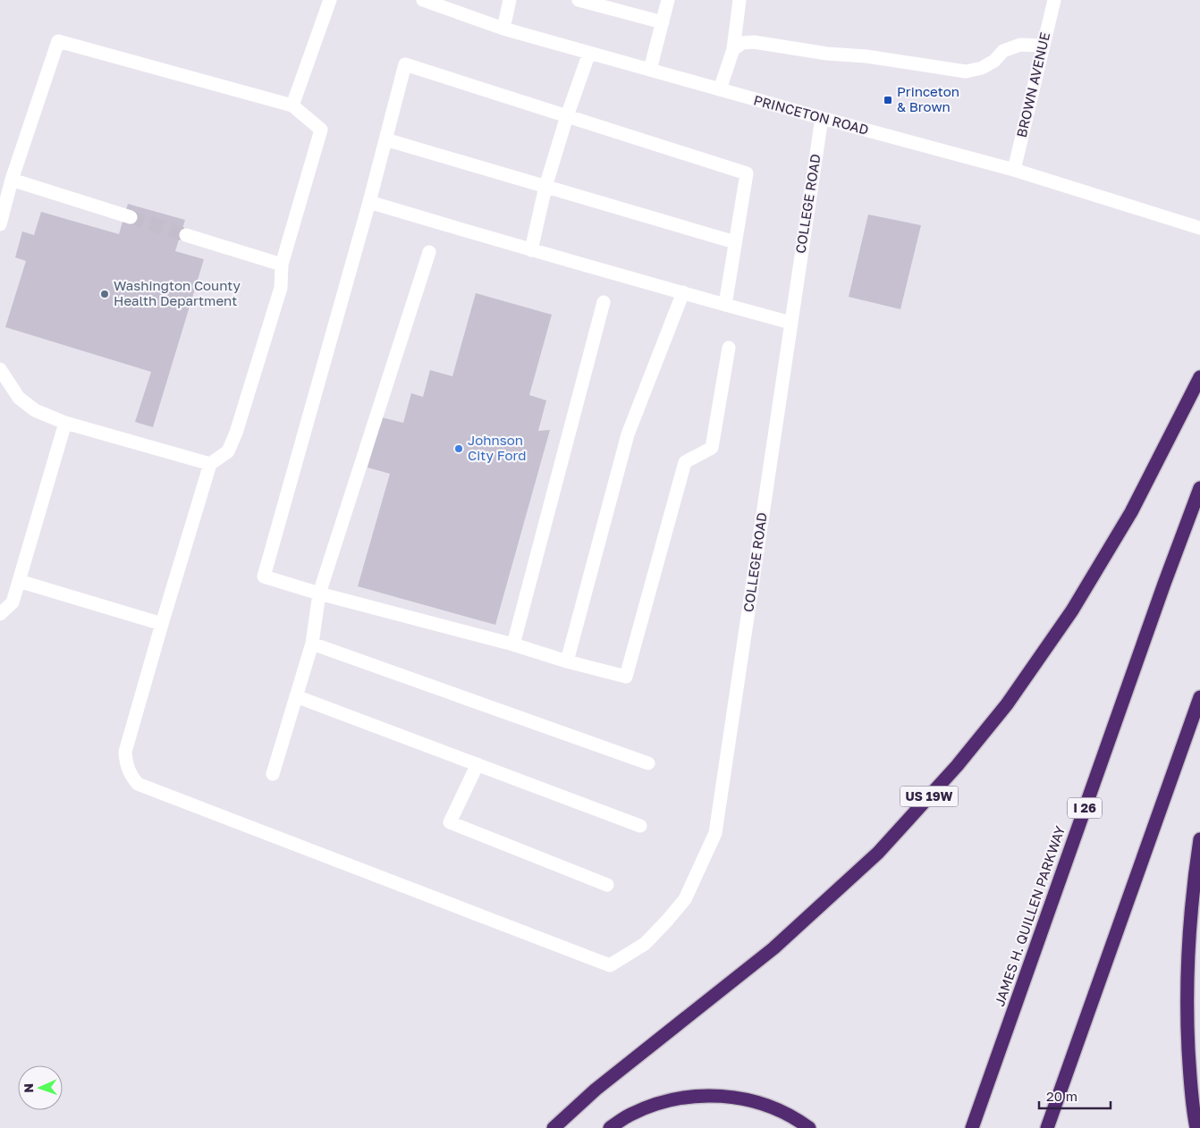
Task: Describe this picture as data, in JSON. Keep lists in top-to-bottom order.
{
  "streets": {
    "highway": ["US 19W", "I 26", "JAMES H. QUILLEN PARKWAY"],
    "street": ["BROWN AVENUE", "PRINCETON ROAD", "COLLEGE ROAD"]
  },
  "crossings": [
    ["BROWN AVENUE", "PRINCETON ROAD"],
    ["PRINCETON ROAD", "COLLEGE ROAD"]
  ],
  "places": {
    "transit": ["Princeton & Brown"],
    "other": ["Washington County Health Department", "Johnson City Ford"]
  },
  "scale_bar": "20 m",
  "north": "left"
}
